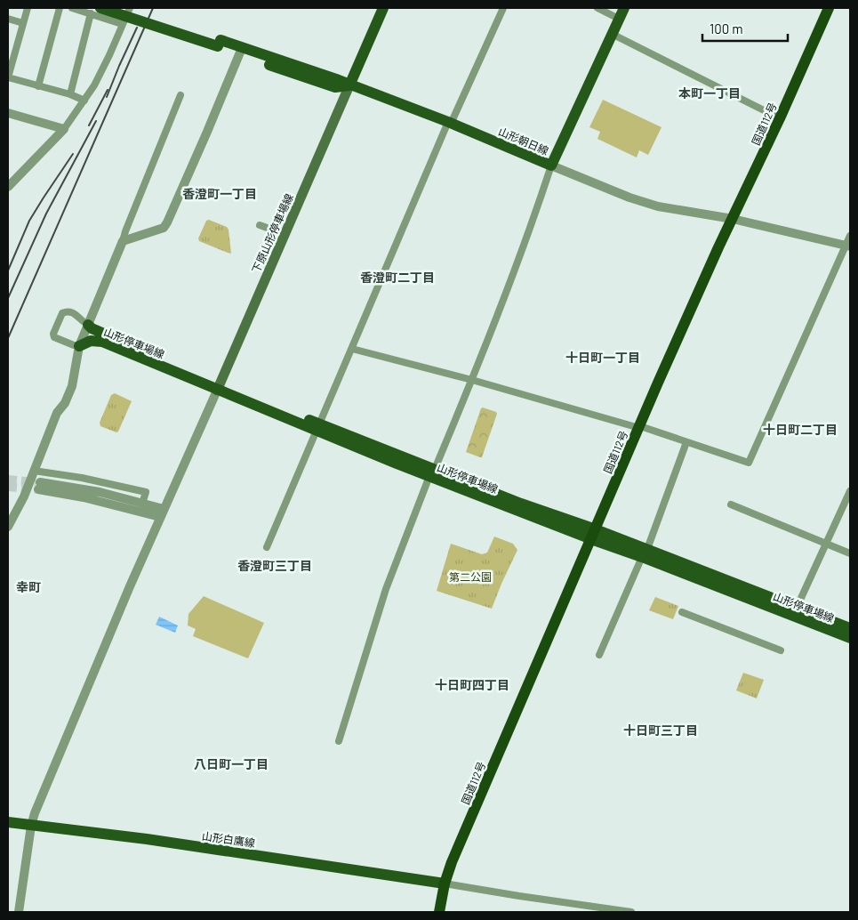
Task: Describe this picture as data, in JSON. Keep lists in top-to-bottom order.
{
  "streets": {
    "highway": ["国道112号"],
    "main road": [
      "山形朝日線",
      "下原山形停車場線",
      "山形停車場線",
      "山形白鷹線"
    ]
  },
  "crossings": [
    ["国道112号", "山形停車場線"],
    ["国道112号", "山形白鷹線"],
    ["山形朝日線", "下原山形停車場線"],
    ["下原山形停車場線", "山形停車場線"]
  ],
  "districts": [
    "本町一丁目",
    "香澄町一丁目",
    "香澄町二丁目",
    "十日町一丁目",
    "十日町二丁目",
    "香澄町三丁目",
    "幸町",
    "十日町四丁目",
    "十日町三丁目",
    "八日町一丁目"
  ],
  "parks": ["第二公園"],
  "scale_bar": "100 m"
}
